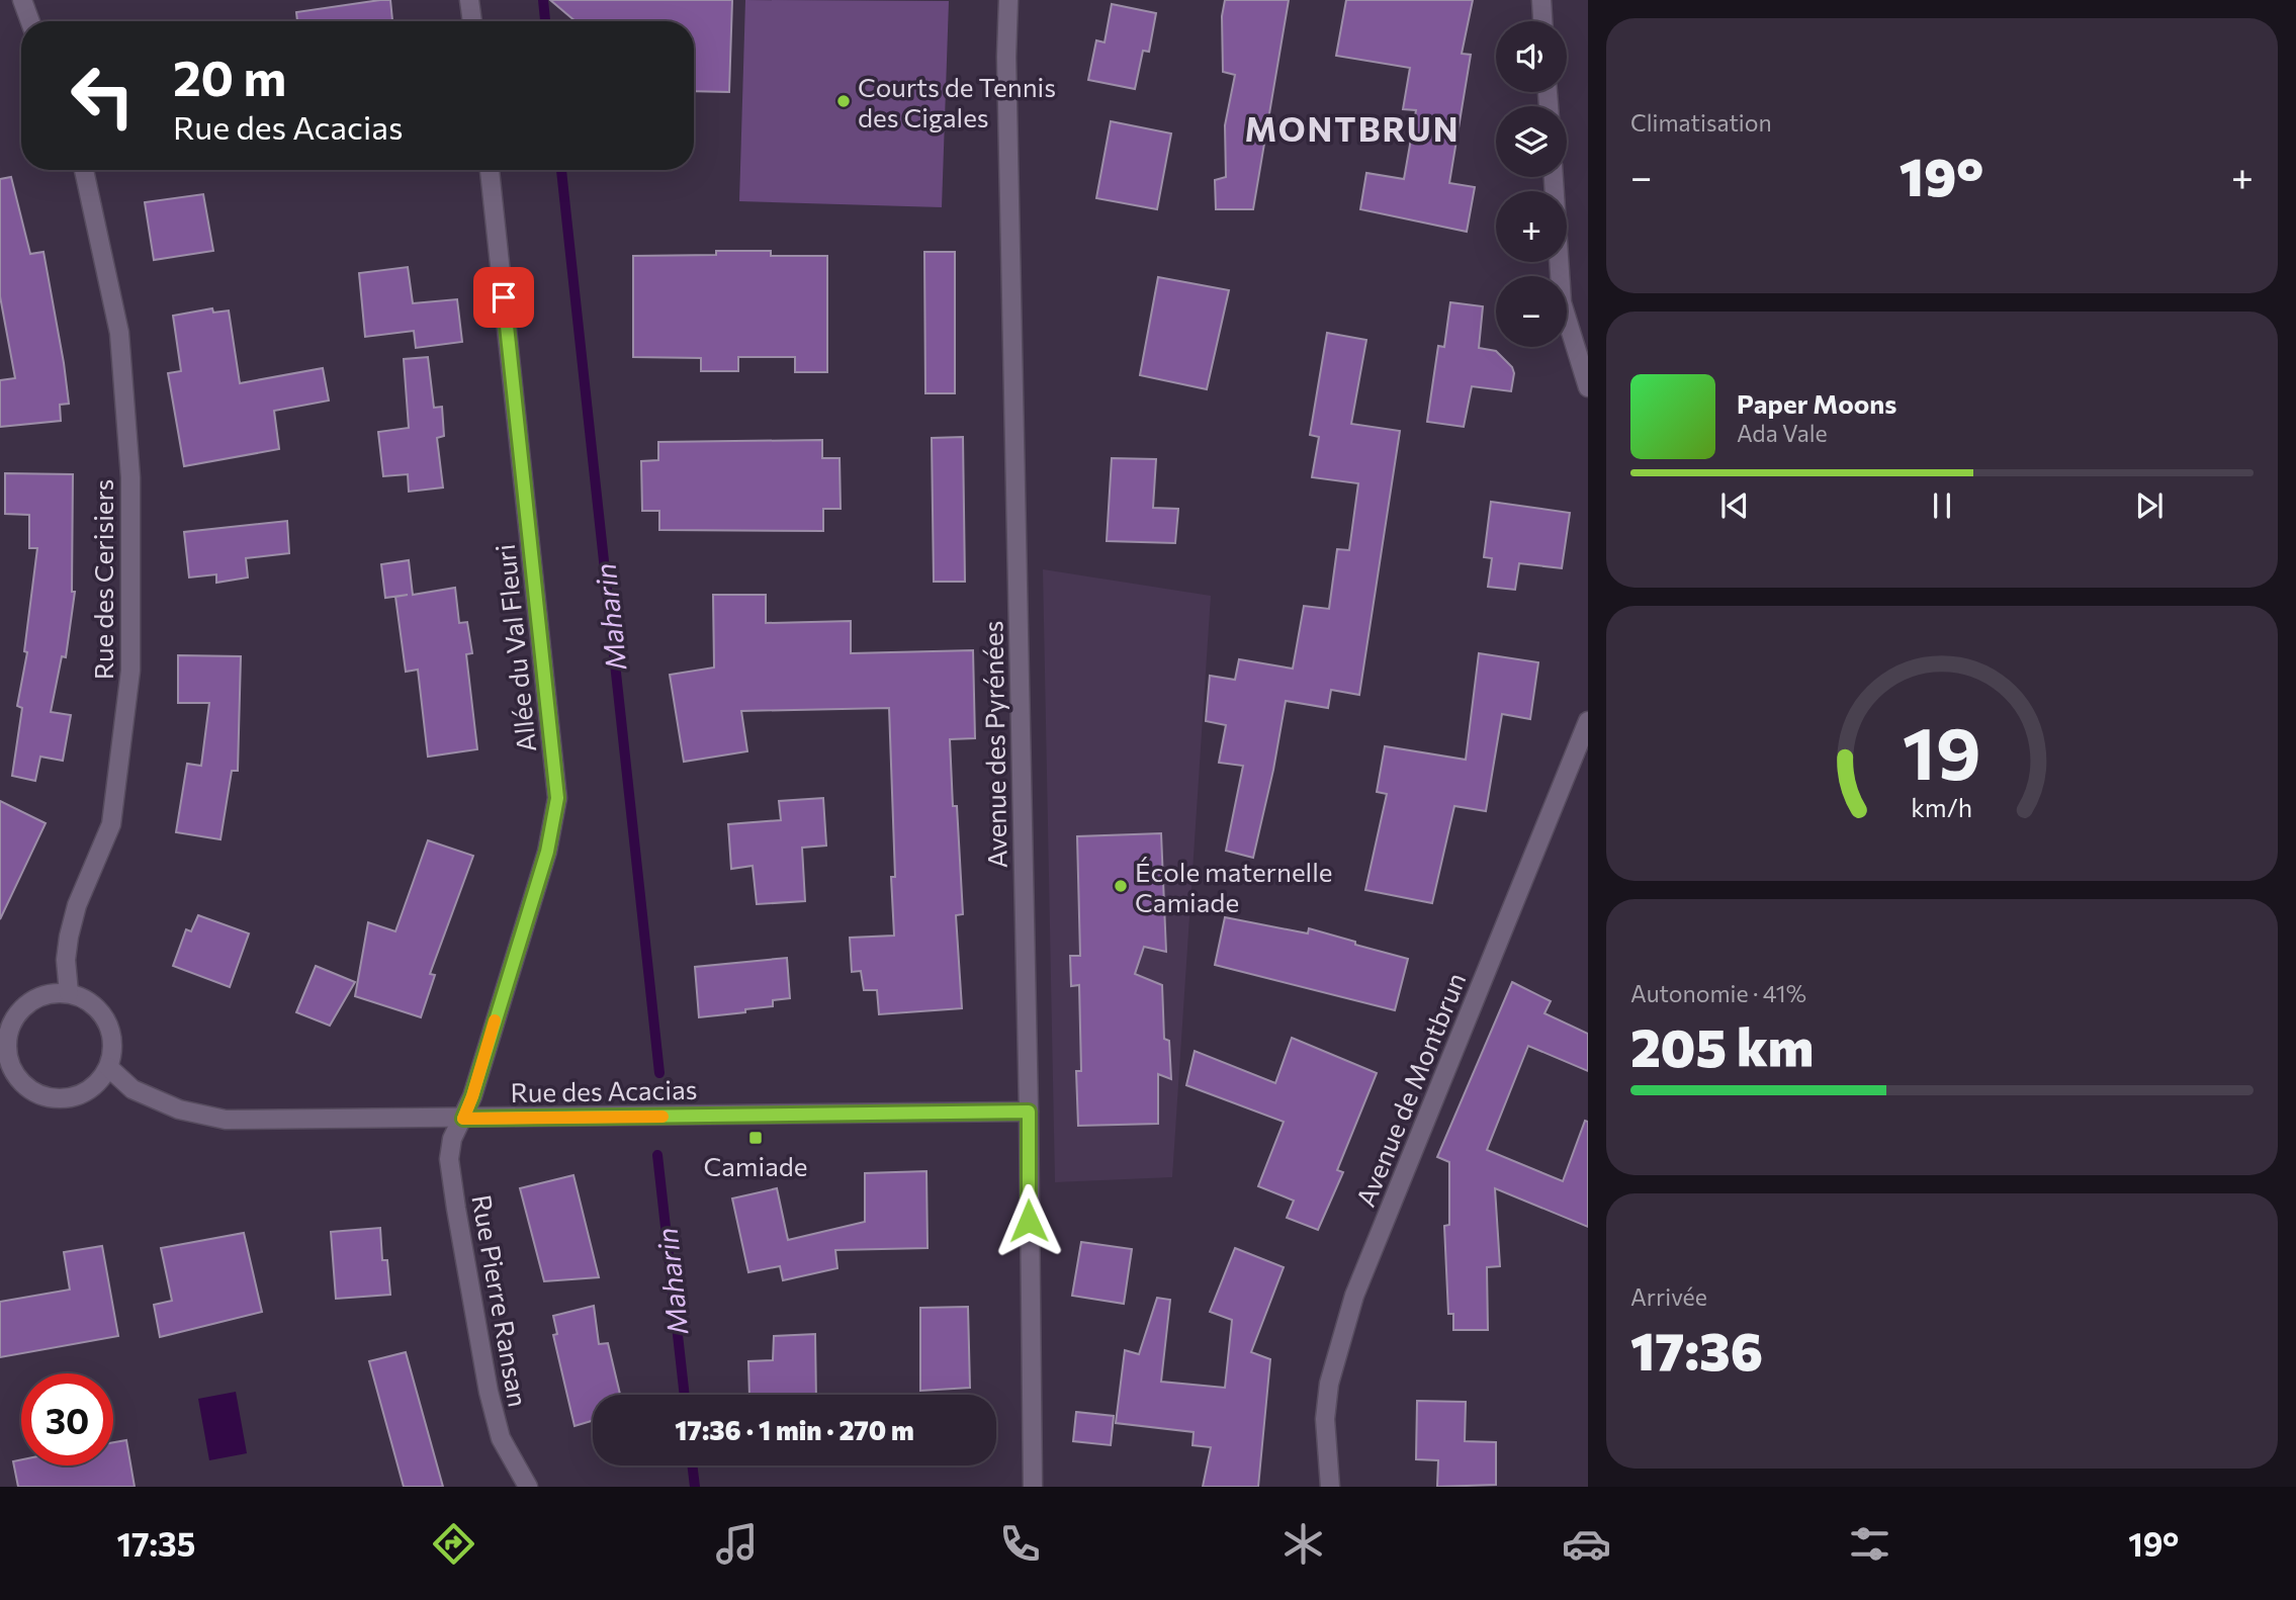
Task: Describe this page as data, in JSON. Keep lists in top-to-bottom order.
{
  "streets": {
    "street": [
      "Rue des Cerisiers",
      "Allée du Val Fleuri",
      "Avenue des Pyrénées",
      "Avenue de Montbrun",
      "Rue des Acacias",
      "Rue Pierre Ransan"
    ]
  },
  "crossings": [
    ["Rue des Cerisiers", "Rue des Acacias"],
    ["Allée du Val Fleuri", "Rue des Acacias"],
    ["Allée du Val Fleuri", "Rue Pierre Ransan"],
    ["Avenue des Pyrénées", "Rue des Acacias"],
    ["Rue des Acacias", "Rue Pierre Ransan"]
  ],
  "districts": ["MONTBRUN"],
  "water": ["Maharin"],
  "places": {
    "other": ["Courts de Tennis des Cigales", "École maternelle Camiade"],
    "transit": ["Camiade"]
  },
  "page": {
    "tile": [
      "Climatisation",
      ["Autonomie · 41%", "205 km"],
      ["Arrivée", "17:36"]
    ],
    "map_buttons": ["+", "−"],
    "turn": ["20 m", "Rue des Acacias"],
    "heat": ["−", "19°", "+"],
    "song": ["Paper Moons", "Ada Vale"],
    "limit": "30",
    "trip": "17:36 · 1 min · 270 m",
    "tabs": ["17:35", "19°"],
    "gauge": ["19", "km/h"]
  }
}
